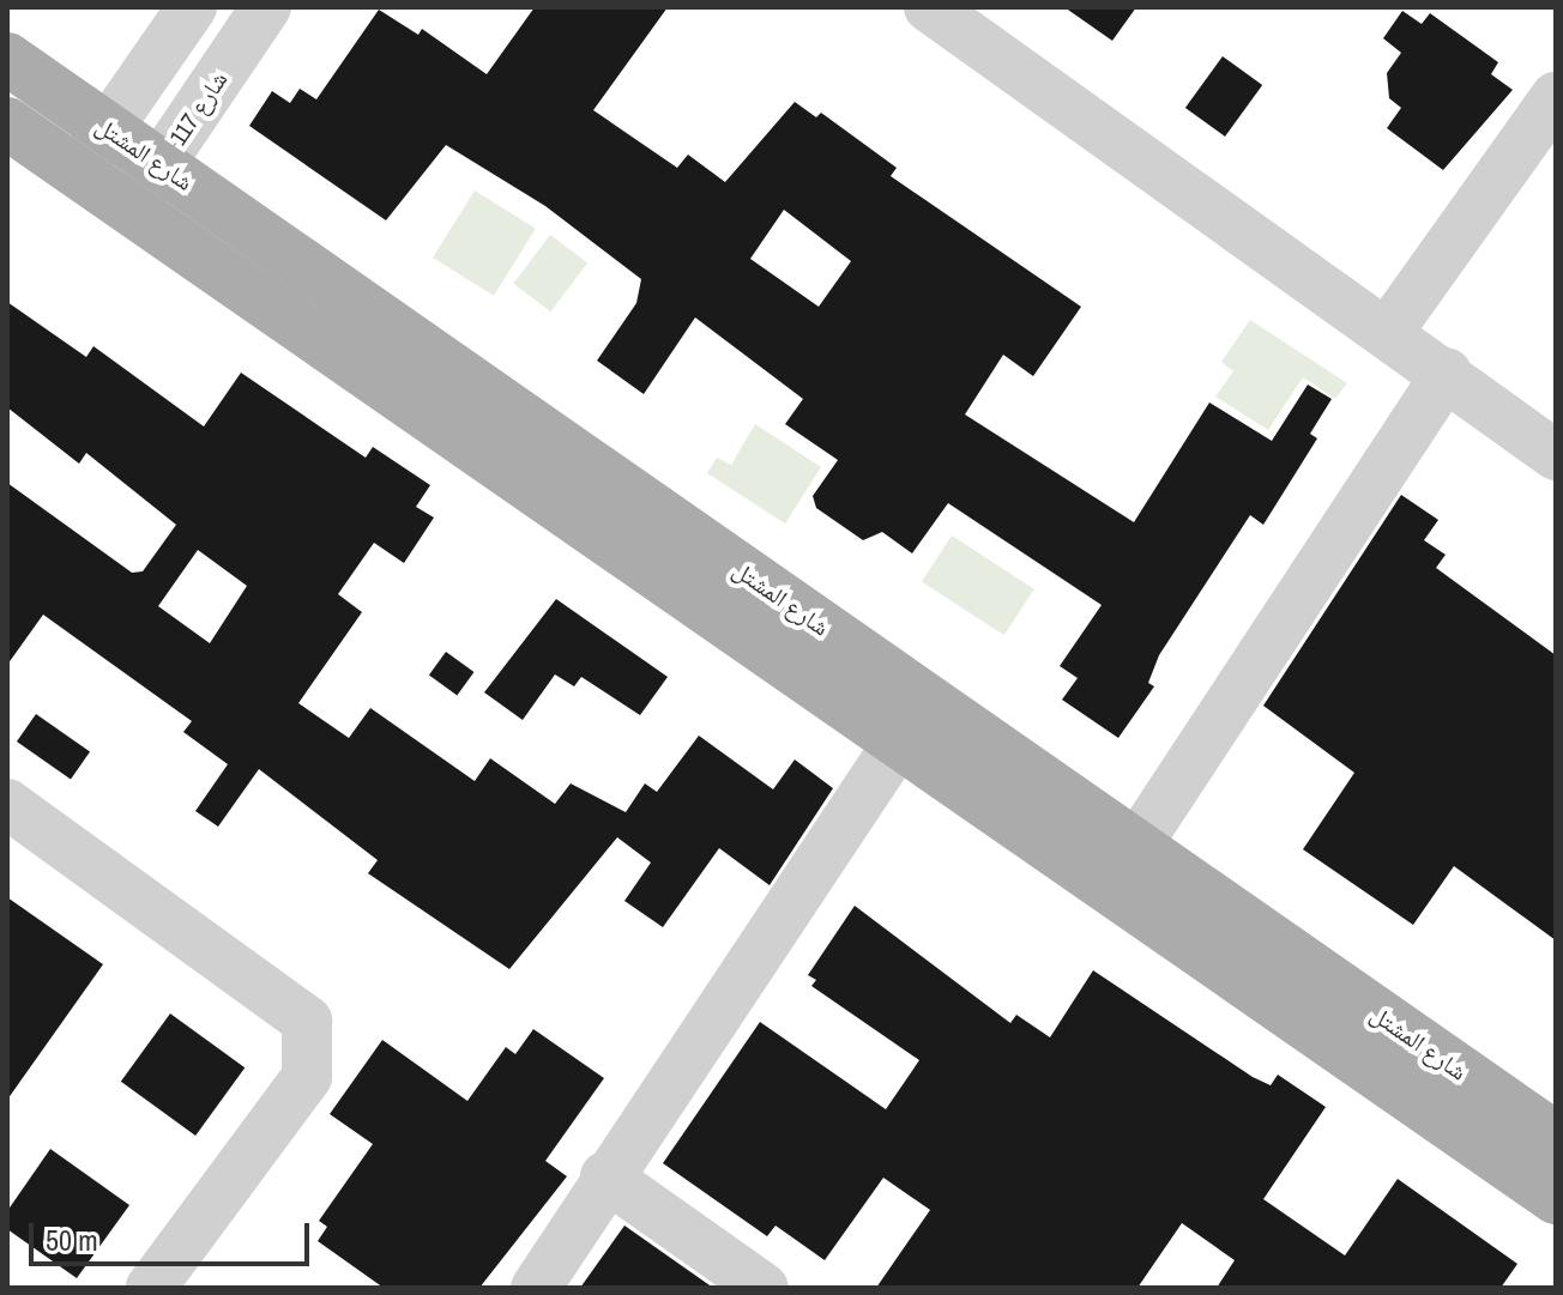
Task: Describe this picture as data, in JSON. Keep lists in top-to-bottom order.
{
  "streets": {
    "main road": ["شارع المشتل"],
    "street": ["شارع 117"]
  },
  "crossings": [
    ["شارع 117", "شارع المشتل"]
  ],
  "scale_bar": "50 m"
}
